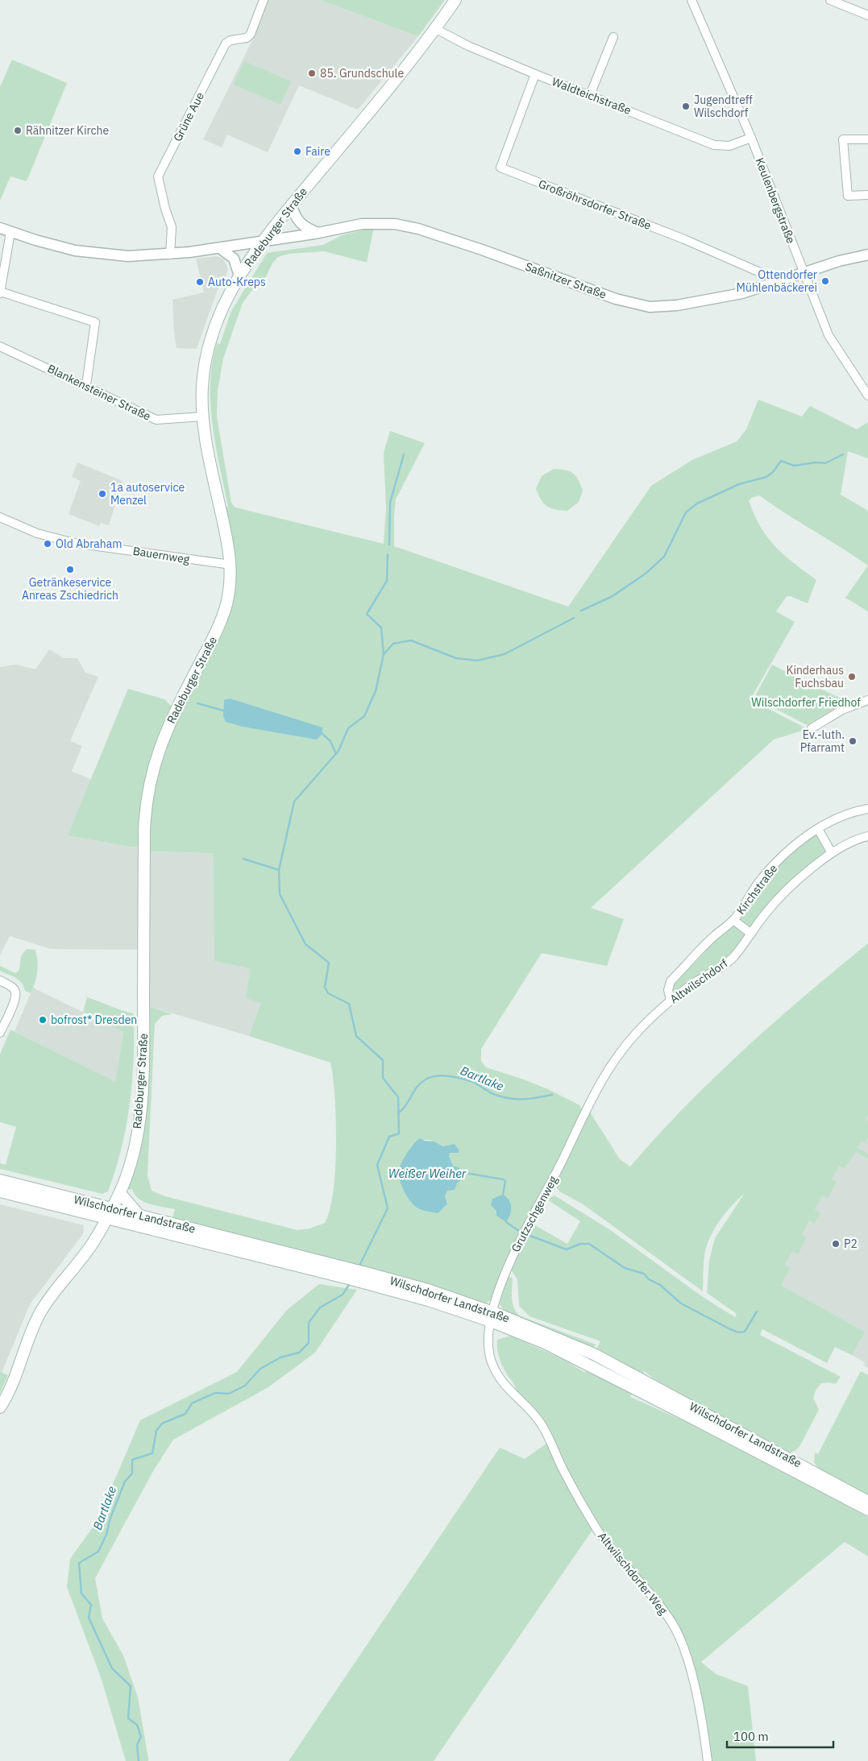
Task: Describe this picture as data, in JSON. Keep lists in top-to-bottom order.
{
  "streets": {
    "main road": ["Radeburger Straße", "Wilschdorfer Landstraße"],
    "street": [
      "Waldteichstraße",
      "Grüne Aue",
      "Keulenbergstraße",
      "Großröhrsdorfer Straße",
      "Saßnitzer Straße",
      "Blankensteiner Straße",
      "Bauernweg",
      "Kirchstraße",
      "Altwilschdorf",
      "Grutzschgenweg",
      "Altwilschdorfer Weg"
    ]
  },
  "crossings": [
    ["Waldteichstraße", "Keulenbergstraße"],
    ["Waldteichstraße", "Großröhrsdorfer Straße"],
    ["Waldteichstraße", "Radeburger Straße"],
    ["Grüne Aue", "Saßnitzer Straße"],
    ["Keulenbergstraße", "Saßnitzer Straße"],
    ["Großröhrsdorfer Straße", "Saßnitzer Straße"],
    ["Radeburger Straße", "Saßnitzer Straße"],
    ["Radeburger Straße", "Blankensteiner Straße"],
    ["Radeburger Straße", "Bauernweg"],
    ["Radeburger Straße", "Wilschdorfer Landstraße"],
    ["Kirchstraße", "Altwilschdorf"],
    ["Altwilschdorf", "Grutzschgenweg"],
    ["Wilschdorfer Landstraße", "Grutzschgenweg"],
    ["Wilschdorfer Landstraße", "Altwilschdorfer Weg"],
    ["Grutzschgenweg", "Altwilschdorfer Weg"]
  ],
  "water": ["Bartlake", "Weißer Weiher"],
  "parks": ["Wilschdorfer Friedhof"],
  "places": [
    "85. Grundschule",
    "Jugendtreff Wilschdorf",
    "Rähnitzer Kirche",
    "Faire",
    "Ottendorfer Mühlenbäckerei",
    "Auto-Kreps",
    "1a autoservice Menzel",
    "Old Abraham",
    "Getränkeservice Anreas Zschiedrich",
    "Kinderhaus Fuchsbau",
    "Ev.-luth. Pfarramt",
    "bofrost* Dresden",
    "P2"
  ],
  "scale_bar": "100 m"
}
